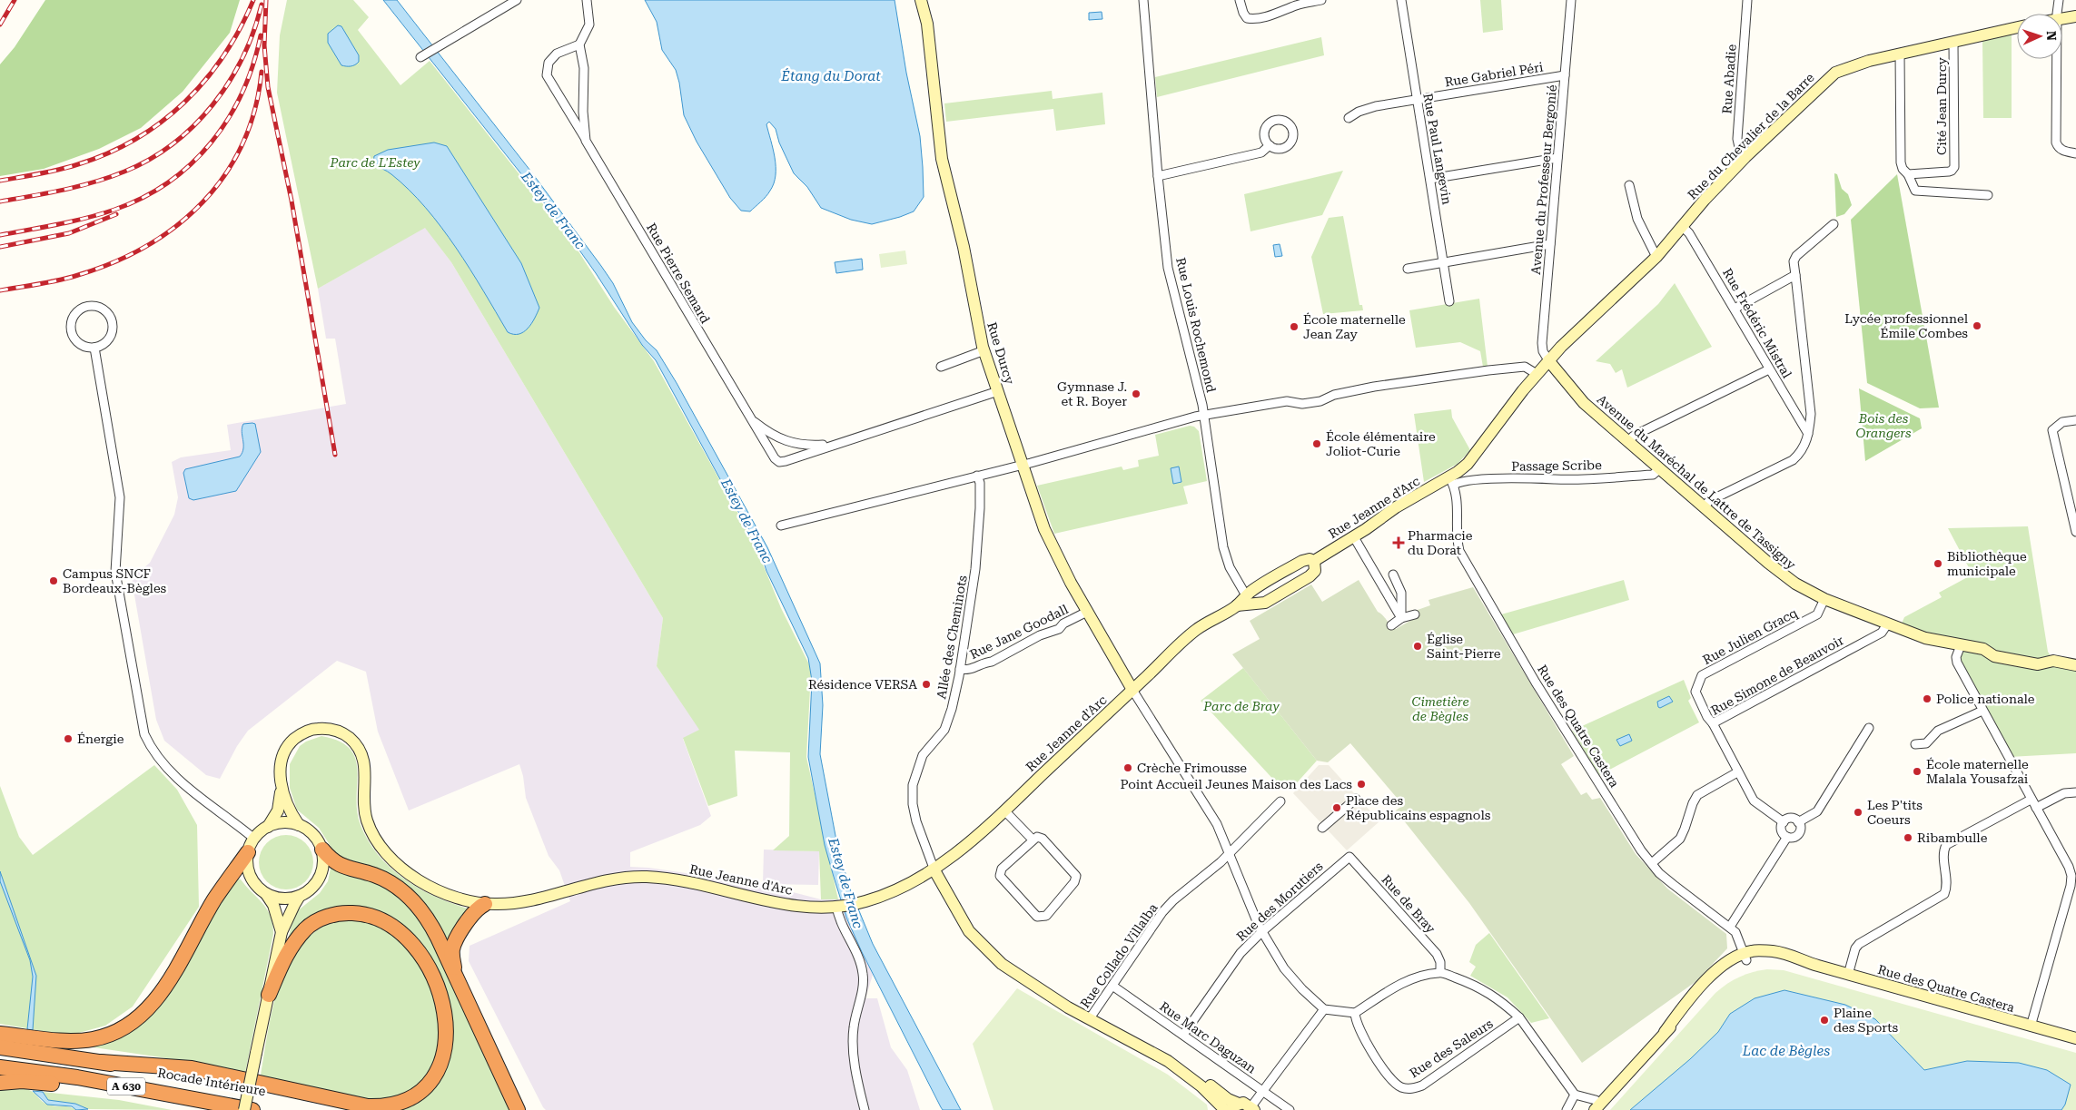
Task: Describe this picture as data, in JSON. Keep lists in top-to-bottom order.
{
  "streets": {
    "highway": ["Rocade Intérieure", "A 630"],
    "street": [
      "Rue Gabriel Péri",
      "Rue Abadie",
      "Cité Jean Durcy",
      "Rue du Chevalier de la Barre",
      "Rue Paul Langevin",
      "Avenue du Professeur Bergonié",
      "Rue Pierre Semard",
      "Rue Frédéric Mistral",
      "Rue Louis Rochemond",
      "Rue Durcy",
      "Passage Scribe",
      "Avenue du Maréchal de Lattre de Tassigny",
      "Rue Jeanne d'Arc",
      "Rue Jane Goodall",
      "Rue Julien Gracq",
      "Allée des Cheminots",
      "Rue Simone de Beauvoir",
      "Rue des Quatre Castera",
      "Rue des Morutiers",
      "Rue de Bray",
      "Rue Collado Villalba",
      "Rue Marc Daguzan",
      "Rue des Saleurs"
    ]
  },
  "crossings": [
    ["Rue Gabriel Péri", "Rue Paul Langevin"],
    ["Rue Gabriel Péri", "Avenue du Professeur Bergonié"],
    ["Rue Abadie", "Rue du Chevalier de la Barre"],
    ["Cité Jean Durcy", "Rue du Chevalier de la Barre"],
    ["Rue du Chevalier de la Barre", "Avenue du Professeur Bergonié"],
    ["Rue du Chevalier de la Barre", "Rue Frédéric Mistral"],
    ["Rue du Chevalier de la Barre", "Avenue du Maréchal de Lattre de Tassigny"],
    ["Rue du Chevalier de la Barre", "Rue Jeanne d'Arc"],
    ["Avenue du Professeur Bergonié", "Avenue du Maréchal de Lattre de Tassigny"],
    ["Rue Pierre Semard", "Rue Durcy"],
    ["Rue Louis Rochemond", "Rue Jeanne d'Arc"],
    ["Rue Durcy", "Rue Jeanne d'Arc"],
    ["Rue Durcy", "Rue Jane Goodall"],
    ["Passage Scribe", "Avenue du Maréchal de Lattre de Tassigny"],
    ["Passage Scribe", "Rue Jeanne d'Arc"],
    ["Passage Scribe", "Rue des Quatre Castera"],
    ["Avenue du Maréchal de Lattre de Tassigny", "Rue Julien Gracq"],
    ["Avenue du Maréchal de Lattre de Tassigny", "Rue Simone de Beauvoir"],
    ["Rue Jeanne d'Arc", "Allée des Cheminots"],
    ["Rue Jeanne d'Arc", "Rue des Quatre Castera"],
    ["Rue Jane Goodall", "Allée des Cheminots"],
    ["Rue Julien Gracq", "Rue Simone de Beauvoir"],
    ["Rue des Morutiers", "Rue de Bray"],
    ["Rue des Morutiers", "Rue Marc Daguzan"],
    ["Rue Collado Villalba", "Rue Marc Daguzan"]
  ],
  "water": ["Étang du Dorat", "Estey de Franc", "Lac de Bègles"],
  "parks": [
    "Parc de L'Estey",
    "Bois des Orangers",
    "Cimetière de Bègles",
    "Parc de Bray"
  ],
  "places": {
    "other": [
      "Lycée professionnel Émile Combes",
      "École maternelle Jean Zay",
      "Gymnase J. et R. Boyer",
      "École élémentaire Joliot-Curie",
      "Bibliothèque municipale",
      "Campus SNCF Bordeaux-Bègles",
      "Église Saint-Pierre",
      "Résidence VERSA",
      "Police nationale",
      "Énergie",
      "Crèche Frimousse",
      "École maternelle Malala Yousafzai",
      "Point Accueil Jeunes Maison des Lacs",
      "Place des Républicains espagnols",
      "Les P'tits Coeurs",
      "Ribambulle",
      "Plaine des Sports"
    ],
    "health": ["Pharmacie du Dorat"]
  },
  "north": "right"
}
